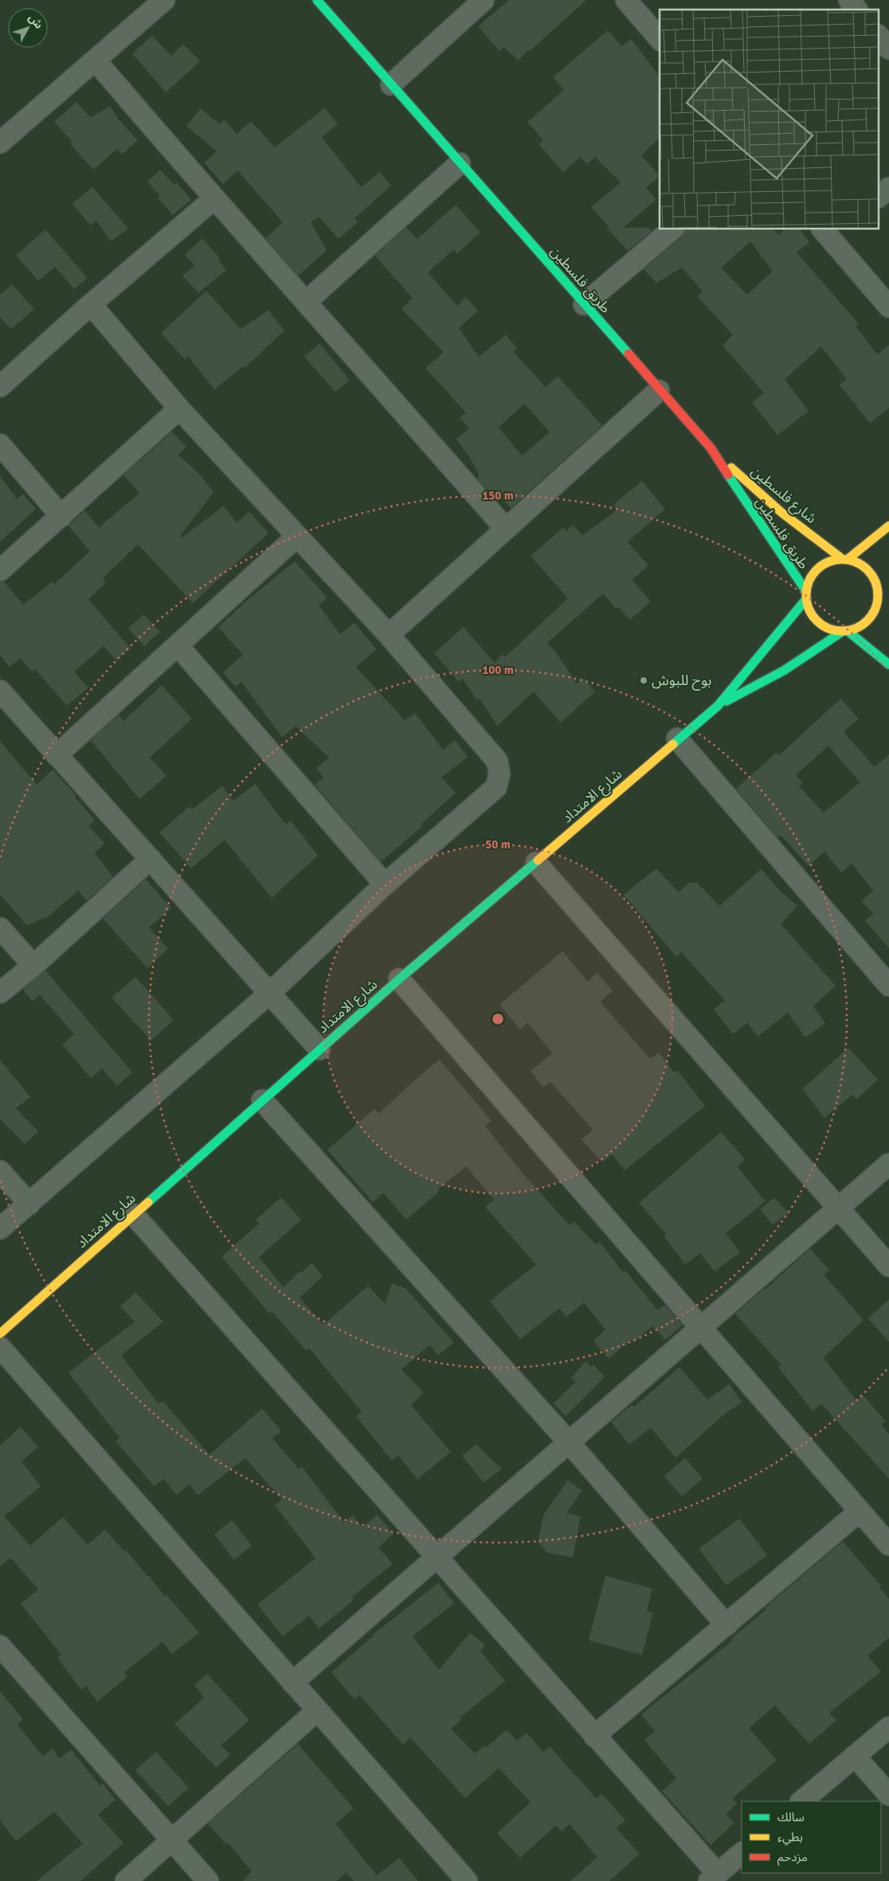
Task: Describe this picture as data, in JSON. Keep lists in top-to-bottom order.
{
  "streets": {
    "street": ["طريق فلسطين", "شارع فلسطين", "شارع الامتداد"]
  },
  "crossings": [
    ["طريق فلسطين", "شارع فلسطين"],
    ["طريق فلسطين", "شارع الامتداد"],
    ["شارع فلسطين", "شارع الامتداد"]
  ],
  "places": ["بوح للبوش"],
  "legend": ["سالك", "بطيء", "مزدحم"],
  "north": "top right",
  "rings": ["150 m", "100 m", "50 m"]
}
